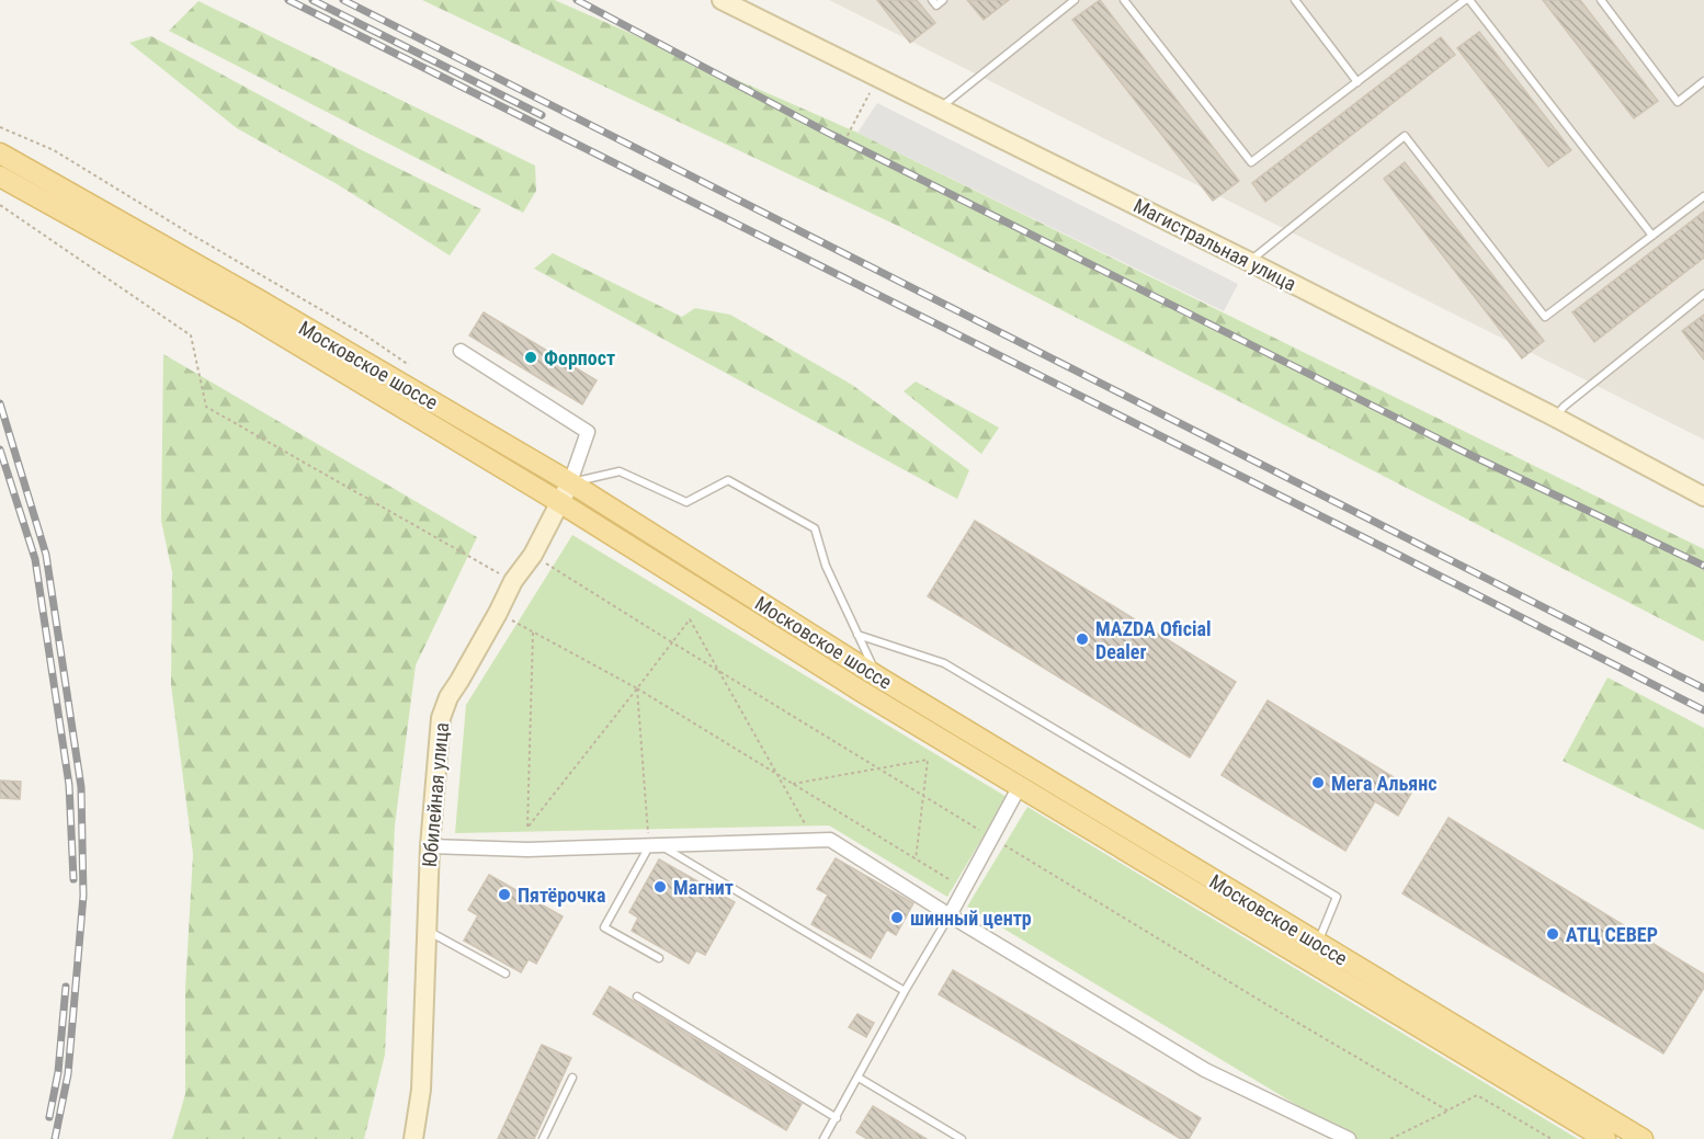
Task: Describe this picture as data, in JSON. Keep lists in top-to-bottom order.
{
  "streets": {
    "main road": ["Московское шоссе"],
    "street": ["Магистральная улица", "Юбилейная улица"]
  },
  "crossings": [
    ["Московское шоссе", "Юбилейная улица"]
  ],
  "places": [
    "Форпост",
    "MAZDA Oficial Dealer",
    "Мега Альянс",
    "Магнит",
    "Пятёрочка",
    "шинный центр",
    "АТЦ СЕВЕР"
  ]
}
